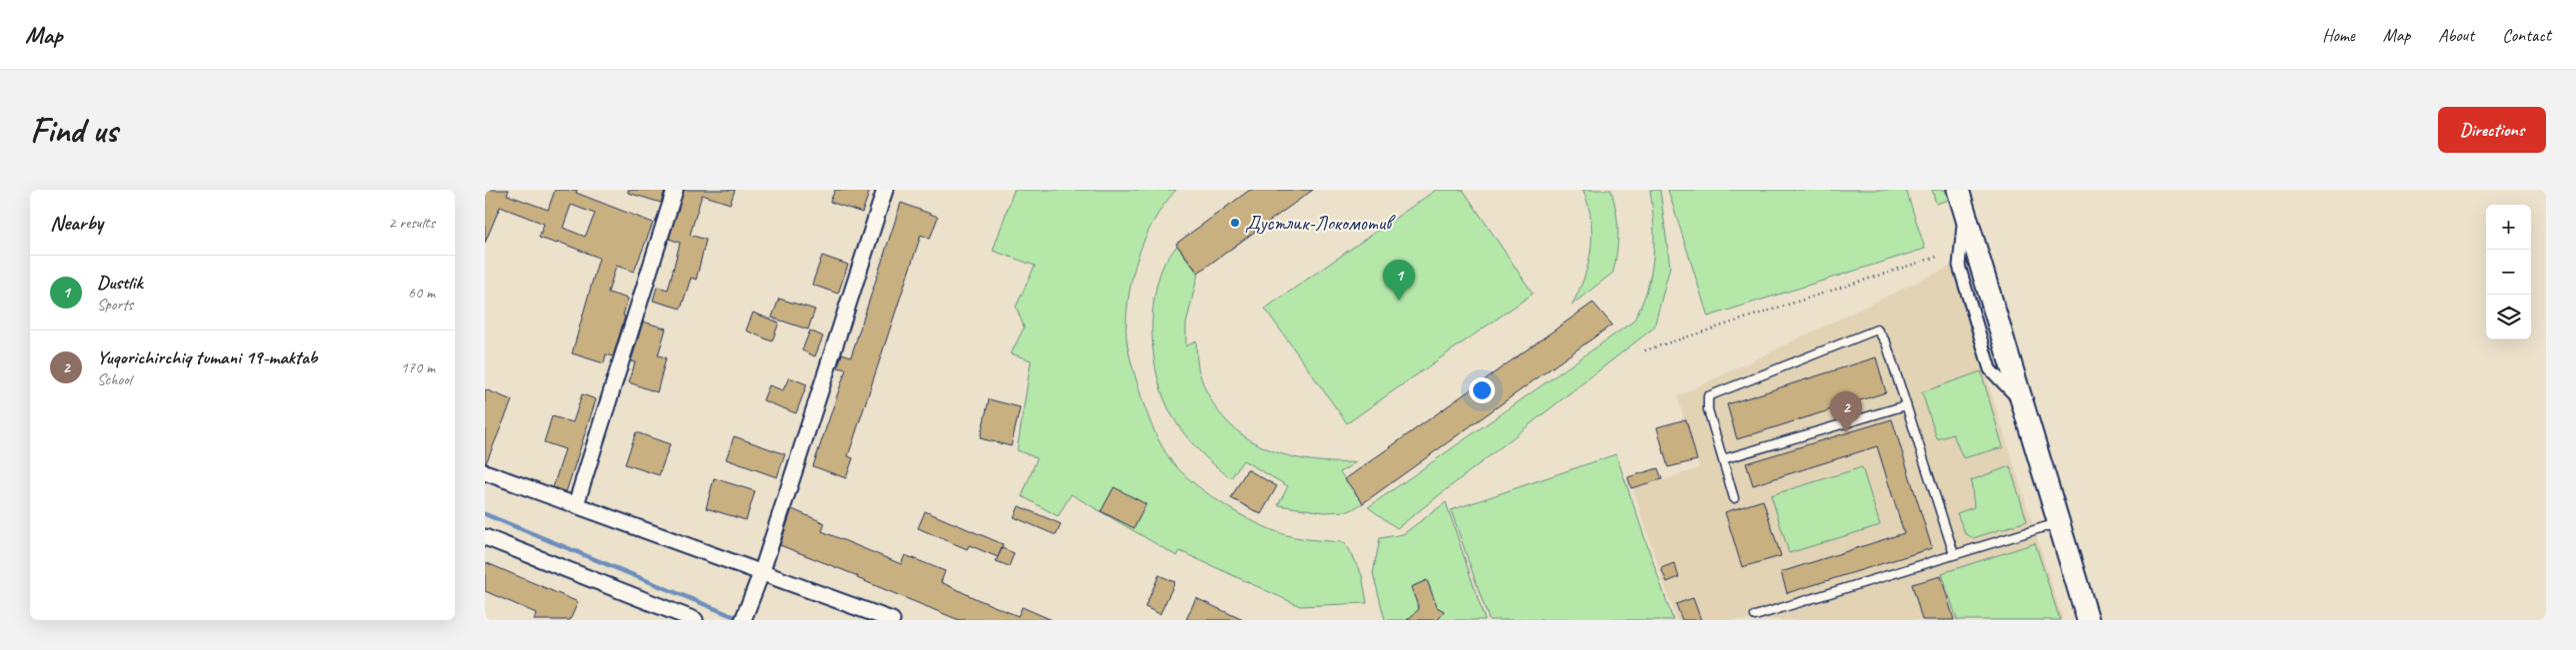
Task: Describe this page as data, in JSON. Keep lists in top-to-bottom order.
{
  "places": ["Дустлик-Локомотив"],
  "page": {
    "header": "Map",
    "nav": [
      "Home",
      "Map",
      "About",
      "Contact"
    ],
    "buttons": "Directions",
    "title": "Find us",
    "heading": ["Nearby", "2 results"],
    "map_buttons": ["+", "−"],
    "list": [
      {
        "mark": "1",
        "name": "Dustlik",
        "note": "Sports",
        "value": "60 m"
      },
      {
        "mark": "2",
        "name": "Yuqorichirchiq tumani 19-maktab",
        "note": "School",
        "value": "170 m"
      }
    ],
    "pins": ["1", "2"]
  }
}
